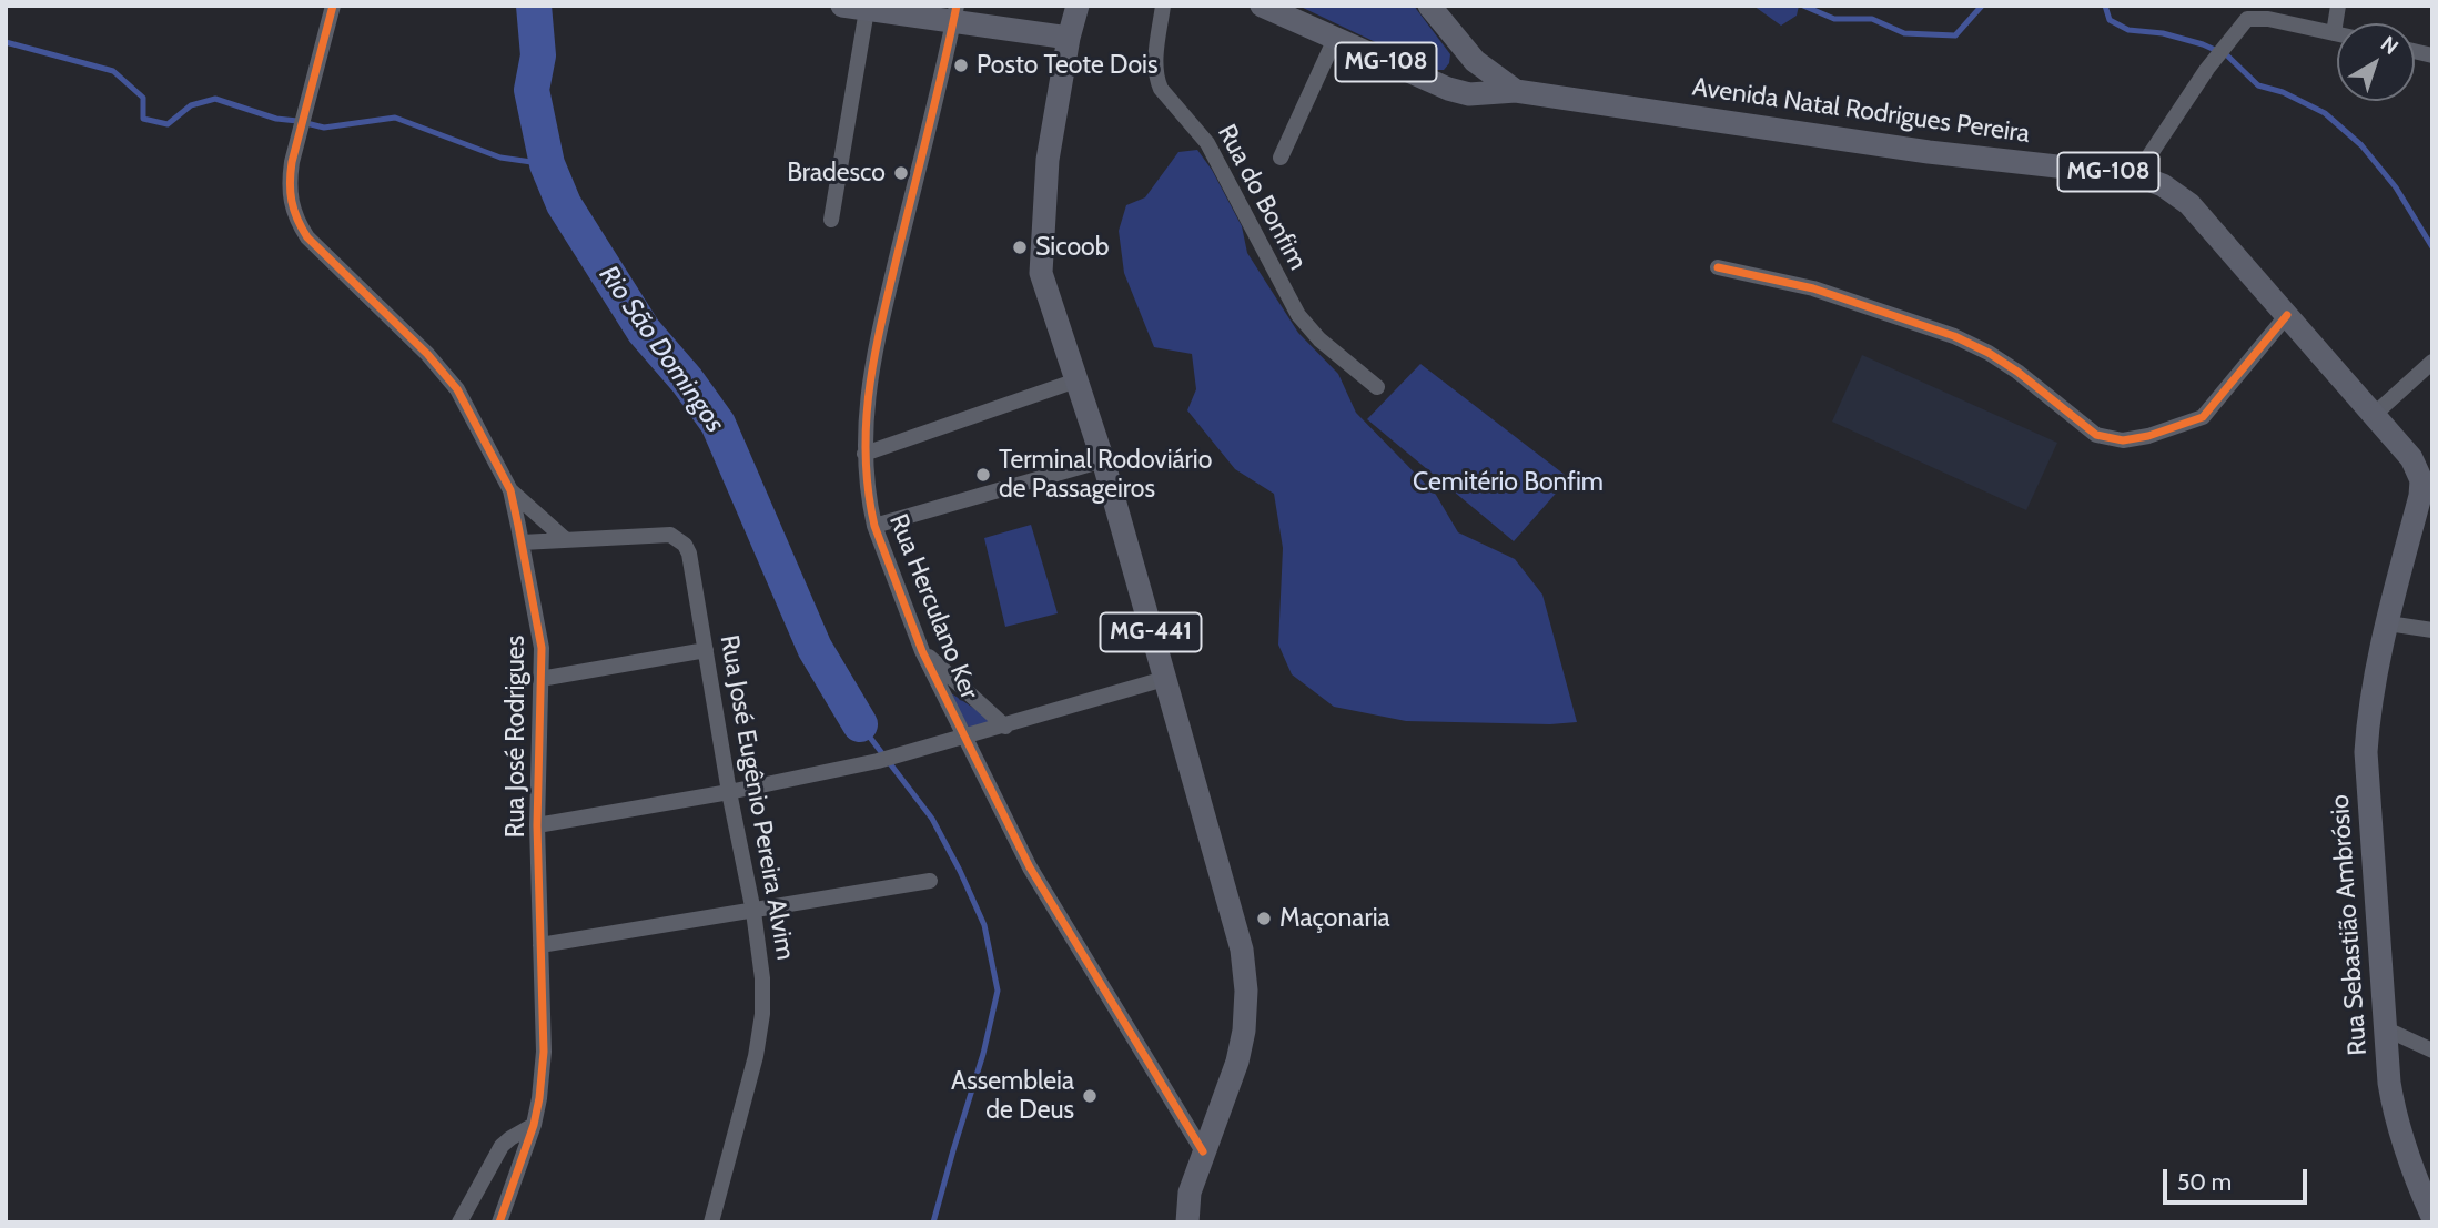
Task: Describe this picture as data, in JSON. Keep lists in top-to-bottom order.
{
  "streets": {
    "main road": [
      "MG-108",
      "Avenida Natal Rodrigues Pereira",
      "MG-441",
      "Rua Sebastião Ambrósio"
    ],
    "street": [
      "Rua do Bonfim",
      "Rua Herculano Ker",
      "Rua José Rodrigues",
      "Rua José Eugênio Pereira Alvim"
    ]
  },
  "crossings": [
    ["MG-108", "Avenida Natal Rodrigues Pereira"],
    ["Avenida Natal Rodrigues Pereira", "Rua Sebastião Ambrósio"],
    ["Rua Herculano Ker", "MG-441"],
    ["Rua José Rodrigues", "Rua José Eugênio Pereira Alvim"]
  ],
  "water": ["Rio São Domingos"],
  "parks": ["Cemitério Bonfim"],
  "places": [
    "Posto Teote Dois",
    "Bradesco",
    "Sicoob",
    "Terminal Rodoviário de Passageiros",
    "Maçonaria",
    "Assembleia de Deus"
  ],
  "scale_bar": "50 m",
  "north": "top right"
}
